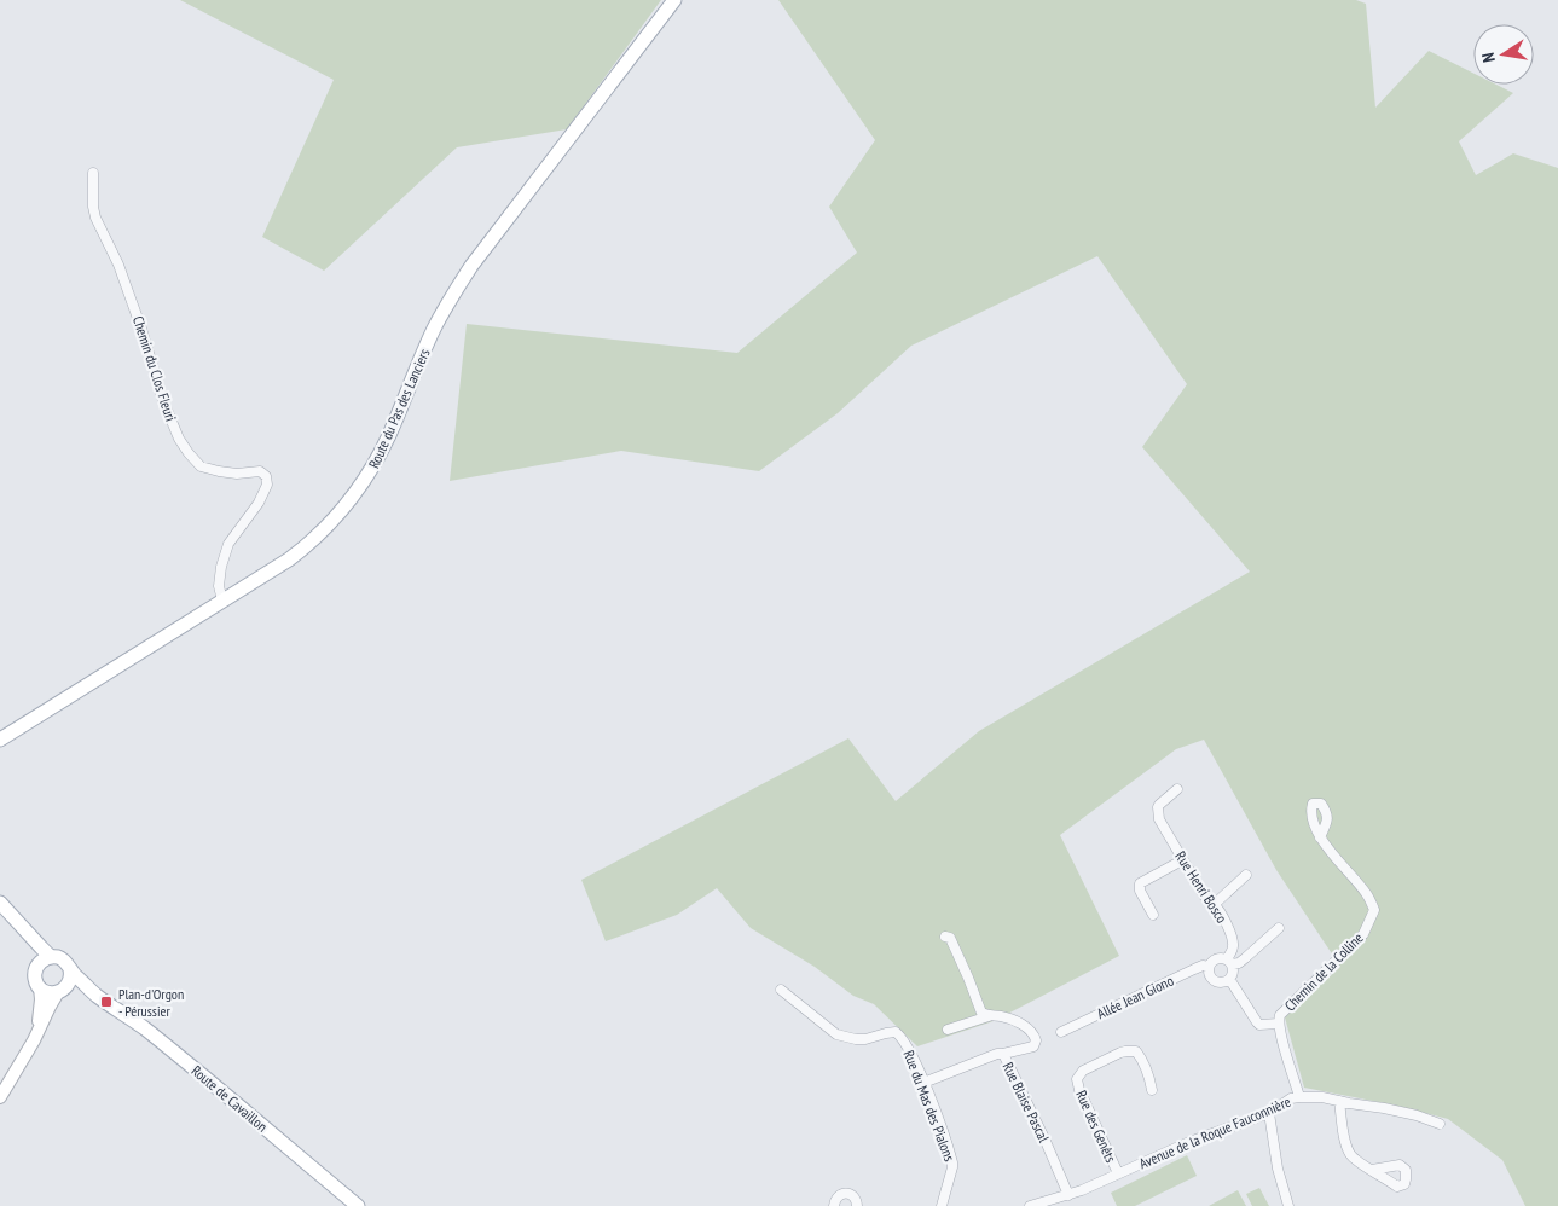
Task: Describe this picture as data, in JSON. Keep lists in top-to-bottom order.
{
  "streets": {
    "main road": ["Route du Pas des Lanciers", "Route de Cavaillon"],
    "street": [
      "Chemin du Clos Fleuri",
      "Rue Henri Bosco",
      "Chemin de la Colline",
      "Allée Jean Giono",
      "Rue Blaise Pascal",
      "Rue du Mas des Pialons",
      "Rue des Genêts",
      "Avenue de la Roque Fauconnière"
    ]
  },
  "crossings": [
    ["Chemin du Clos Fleuri", "Route du Pas des Lanciers"],
    ["Rue Henri Bosco", "Allée Jean Giono"],
    ["Chemin de la Colline", "Avenue de la Roque Fauconnière"],
    ["Rue Blaise Pascal", "Rue du Mas des Pialons"],
    ["Rue Blaise Pascal", "Avenue de la Roque Fauconnière"],
    ["Rue des Genêts", "Avenue de la Roque Fauconnière"]
  ],
  "places": {
    "transit": ["Plan-d'Orgon - Pérussier"]
  },
  "north": "left"
}
